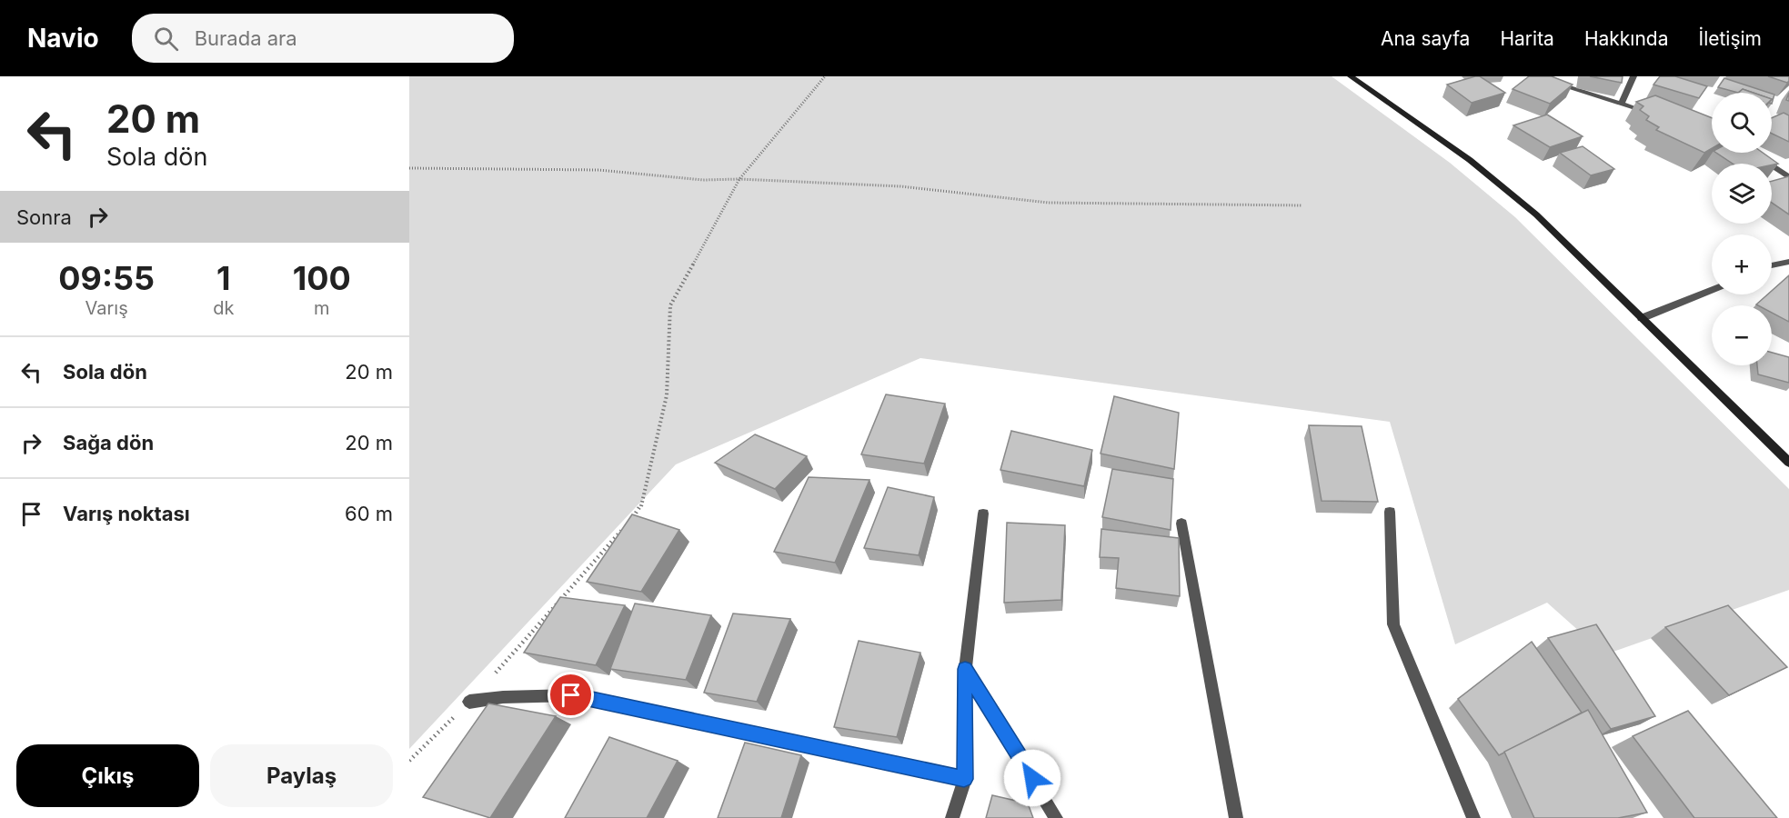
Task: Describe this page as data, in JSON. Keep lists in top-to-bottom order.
{
  "page": {
    "header": "Navio",
    "search": "Burada ara",
    "nav": [
      "Ana sayfa",
      "Harita",
      "Hakkında",
      "İletişim"
    ],
    "turn": ["20 m", "Sola dön"],
    "map_buttons": ["+", "−"],
    "then": "Sonra",
    "eta": [
      "09:55",
      "Varış",
      "1",
      "dk",
      "100",
      "m"
    ],
    "list": [
      {
        "name": "Sola dön",
        "value": "20 m"
      },
      {
        "name": "Sağa dön",
        "value": "20 m"
      },
      {
        "name": "Varış noktası",
        "value": "60 m"
      }
    ],
    "buttons": ["Çıkış", "Paylaş"]
  }
}
